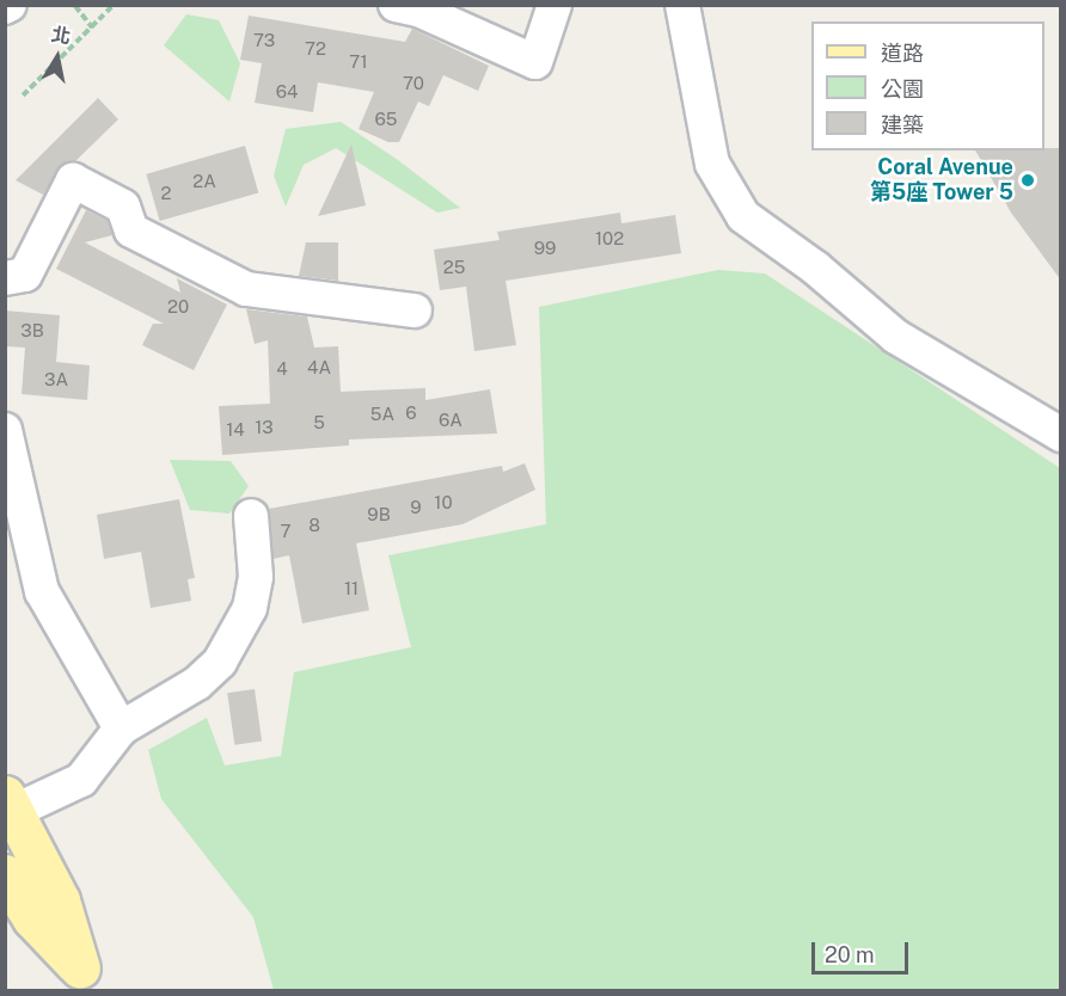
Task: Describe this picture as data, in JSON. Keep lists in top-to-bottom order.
{
  "places": ["Coral Avenue 第5座 Tower 5"],
  "house_numbers": [
    "73",
    "72",
    "71",
    "70",
    "64",
    "65",
    "2A",
    "2",
    "102",
    "99",
    "25",
    "20",
    "3B",
    "4A",
    "4",
    "3A",
    "6",
    "5A",
    "6A",
    "5",
    "13",
    "14",
    "10",
    "9",
    "9B",
    "8",
    "7",
    "11"
  ],
  "legend": ["道路", "公園", "建築"],
  "scale_bar": "20 m",
  "north": "top"
}
